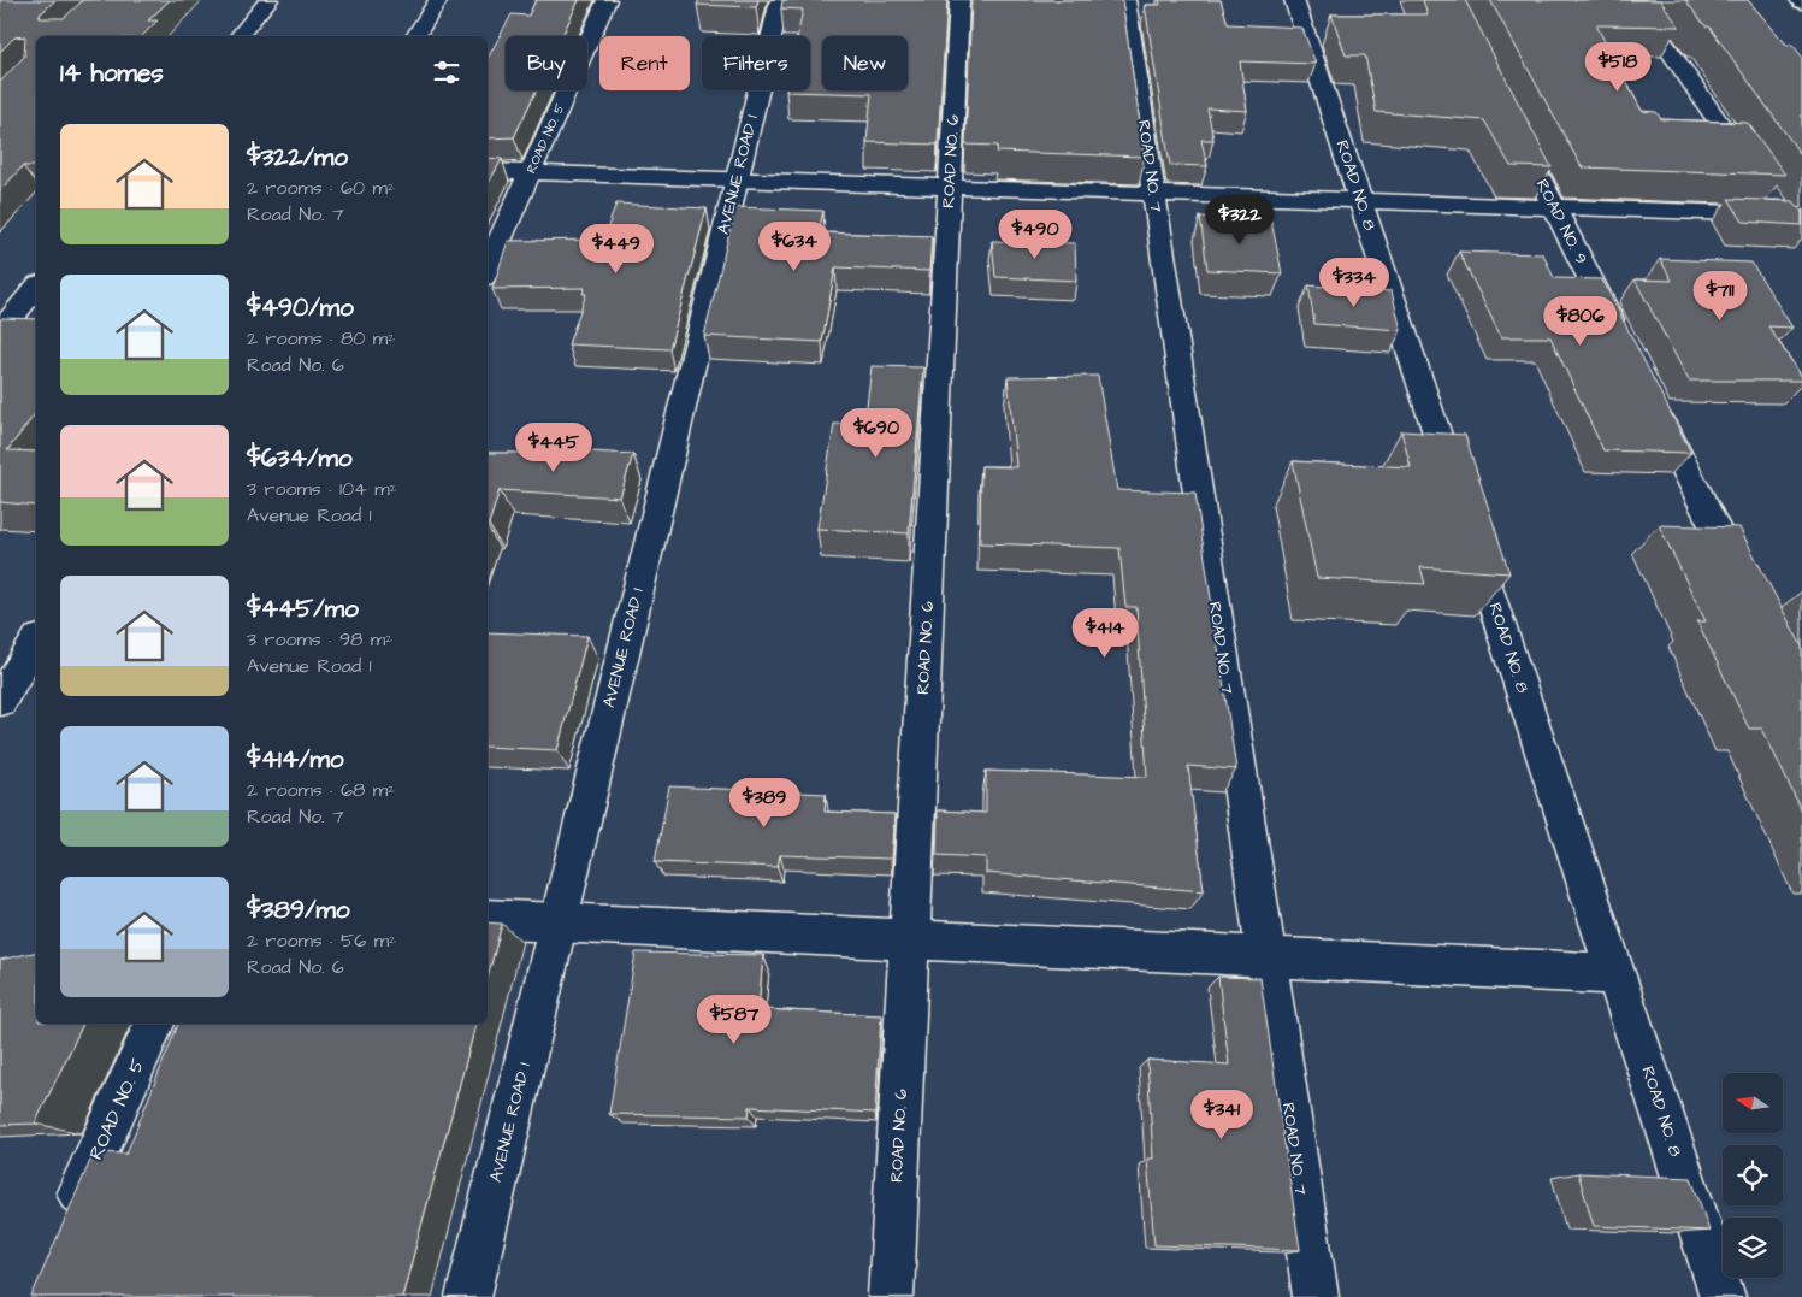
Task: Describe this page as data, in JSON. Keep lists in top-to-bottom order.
{
  "streets": {
    "street": [
      "ROAD NO. 5",
      "ROAD NO. 6",
      "ROAD NO. 7",
      "AVENUE ROAD 1",
      "ROAD NO. 8",
      "ROAD NO. 9"
    ]
  },
  "north": "left",
  "page": {
    "chip": [
      "Buy",
      "Rent",
      "Filters",
      "New"
    ],
    "heading": "14 homes",
    "price": [
      "$518",
      "$322",
      "$490",
      "$634",
      "$449",
      "$334",
      "$711",
      "$806",
      "$690",
      "$445",
      "$414",
      "$389",
      "$587",
      "$341"
    ],
    "list": [
      {
        "name": "$322/mo",
        "note": "2 rooms · 60 m² · Road No. 7"
      },
      {
        "name": "$490/mo",
        "note": "2 rooms · 80 m² · Road No. 6"
      },
      {
        "name": "$634/mo",
        "note": "3 rooms · 104 m² · Avenue Road 1"
      },
      {
        "name": "$445/mo",
        "note": "3 rooms · 98 m² · Avenue Road 1"
      },
      {
        "name": "$414/mo",
        "note": "2 rooms · 68 m² · Road No. 7"
      },
      {
        "name": "$389/mo",
        "note": "2 rooms · 56 m² · Road No. 6"
      }
    ]
  }
}
